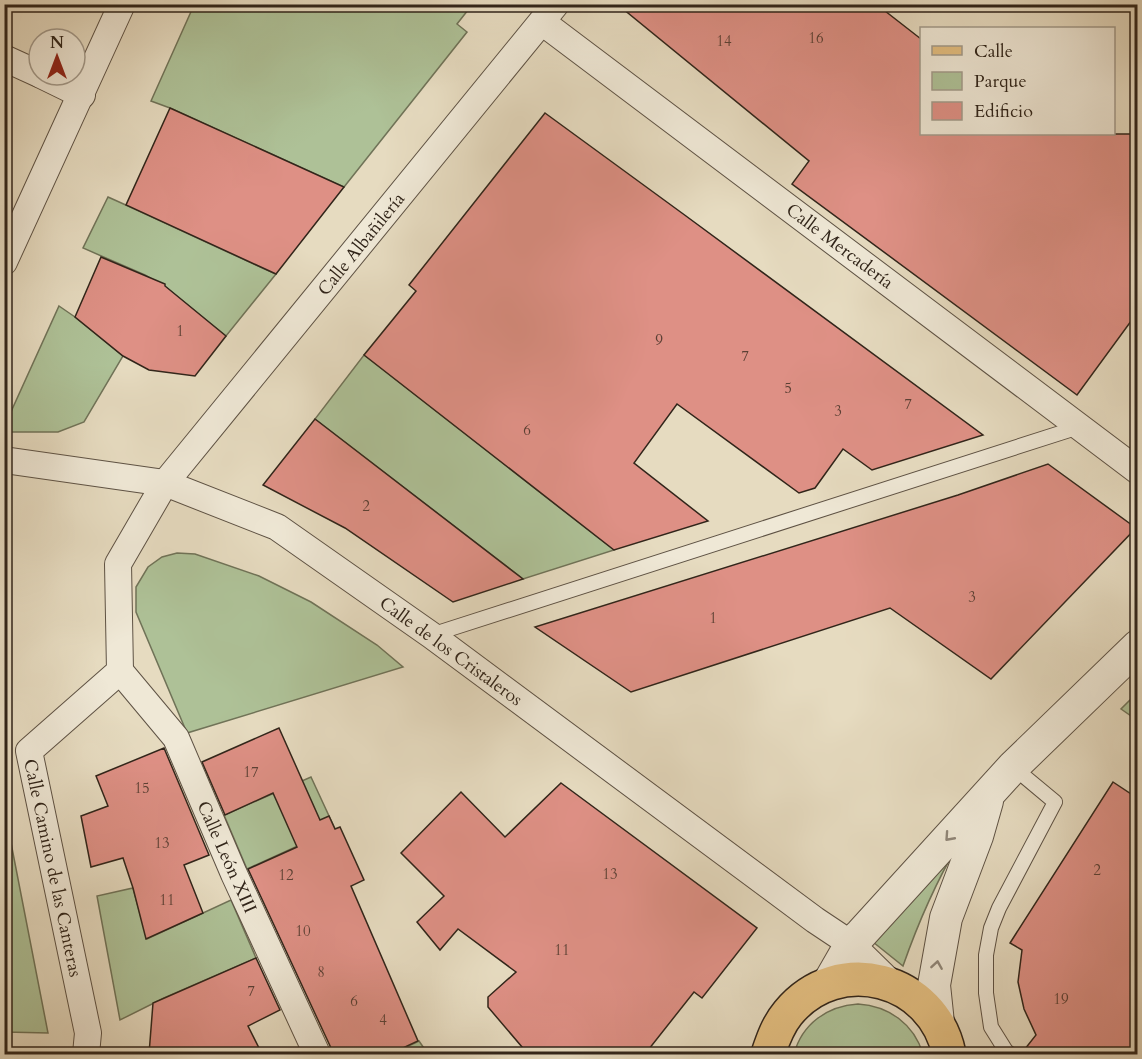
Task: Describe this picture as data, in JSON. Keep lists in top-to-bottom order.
{
  "streets": {
    "street": [
      "Calle Albañilería",
      "Calle Mercadería",
      "Calle de los Cristaleros",
      "Calle León XIII",
      "Calle Camino de las Canteras"
    ]
  },
  "crossings": [
    ["Calle Albañilería", "Calle Mercadería"],
    ["Calle Albañilería", "Calle de los Cristaleros"],
    ["Calle León XIII", "Calle Camino de las Canteras"]
  ],
  "house_numbers": [
    "16",
    "14",
    "1",
    "9",
    "7",
    "5",
    "7",
    "3",
    "6",
    "2",
    "3",
    "1",
    "17",
    "15",
    "13",
    "2",
    "13",
    "12",
    "11",
    "10",
    "11",
    "8",
    "7",
    "19",
    "6",
    "4"
  ],
  "legend": ["Calle", "Parque", "Edificio"],
  "north": "top"
}
